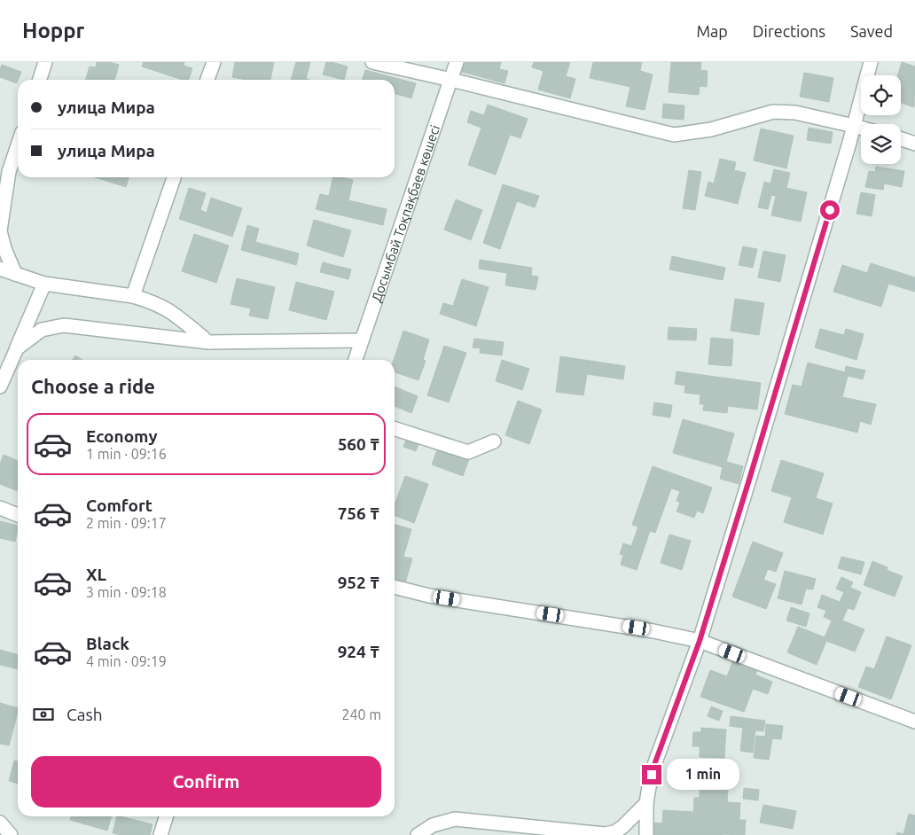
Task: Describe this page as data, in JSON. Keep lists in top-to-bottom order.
{
  "streets": {
    "street": ["Досымбай Тоқпақбаев көшесі"]
  },
  "page": {
    "header": "Hoppr",
    "nav": ["Map", "Directions", "Saved"],
    "banner": ["улица Мира", "улица Мира"],
    "heading": "Choose a ride",
    "list": [
      {
        "name": "Economy",
        "note": "1 min · 09:16",
        "value": "560 ₸"
      },
      {
        "name": "Comfort",
        "note": "2 min · 09:17",
        "value": "756 ₸"
      },
      {
        "name": "XL",
        "note": "3 min · 09:18",
        "value": "952 ₸"
      },
      {
        "name": "Black",
        "note": "4 min · 09:19",
        "value": "924 ₸"
      }
    ],
    "pay": ["Cash", "240 m"],
    "buttons": "Confirm",
    "bubble": "1 min"
  }
}
